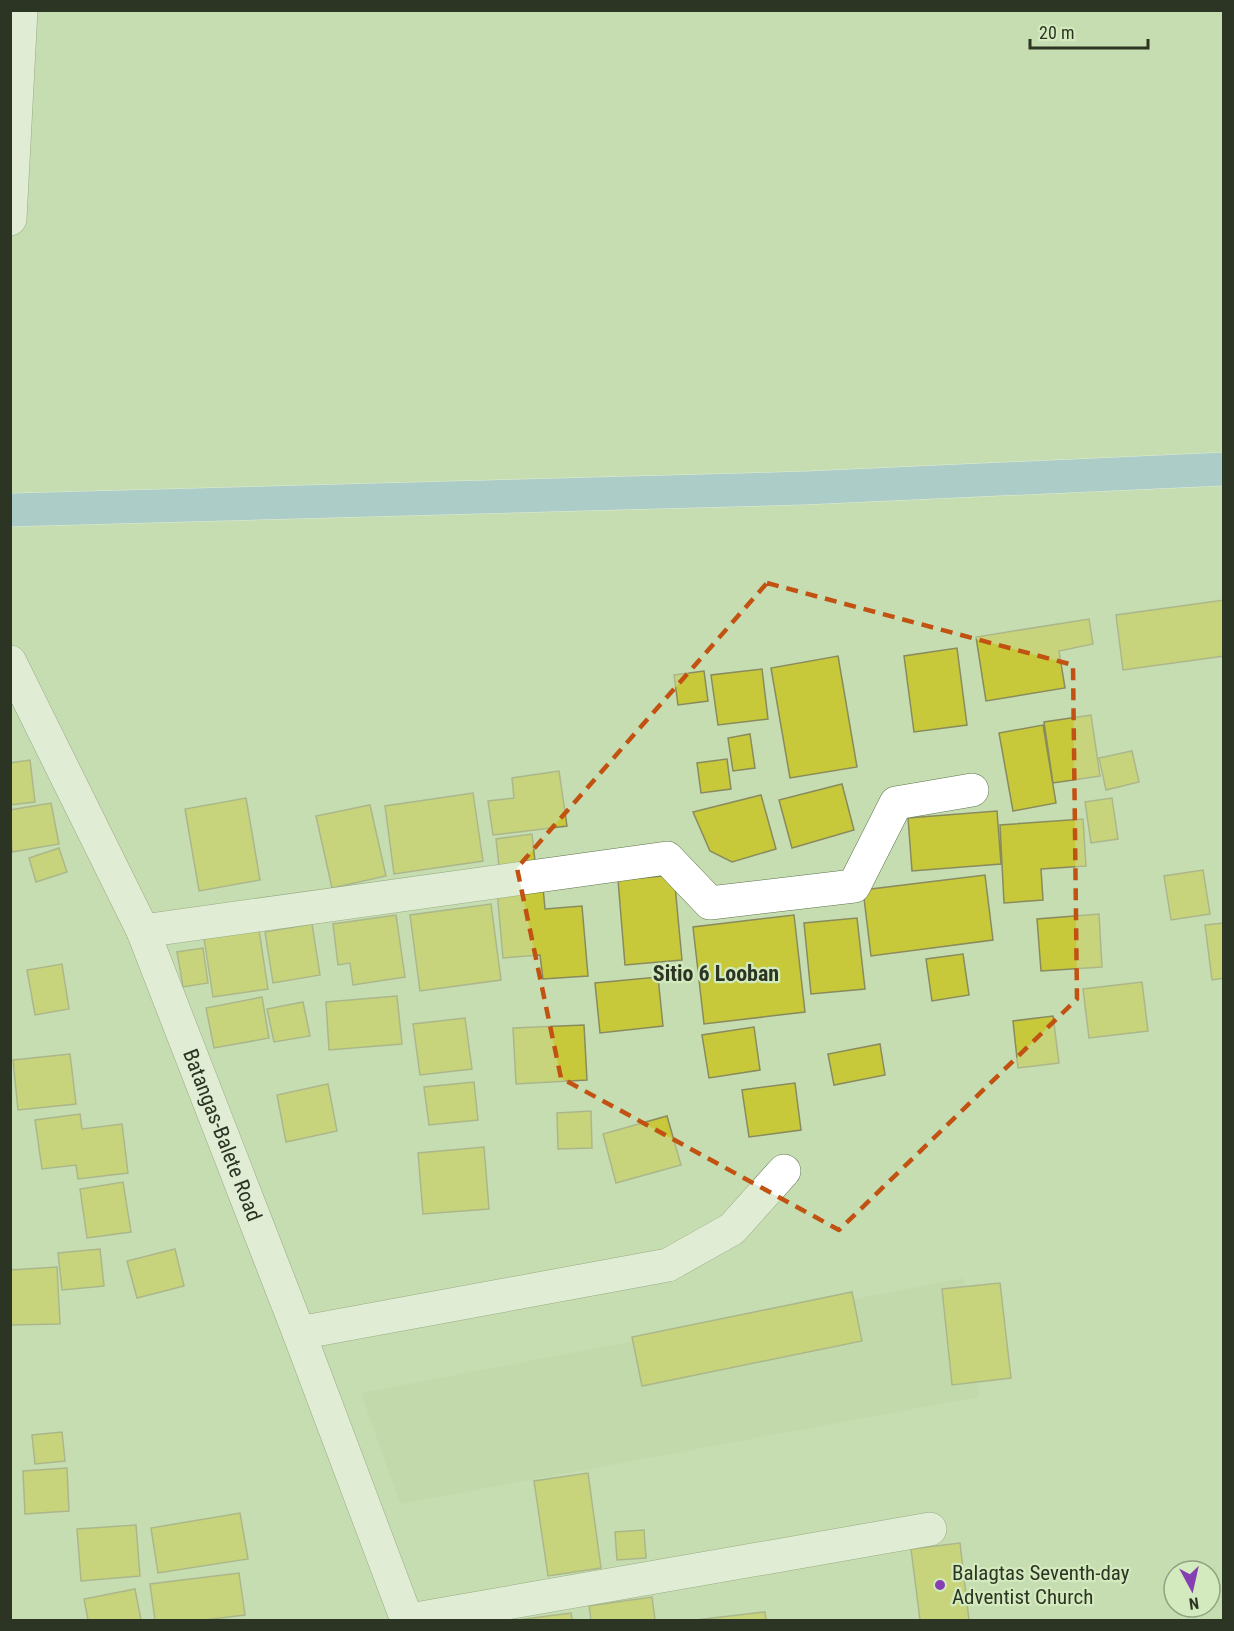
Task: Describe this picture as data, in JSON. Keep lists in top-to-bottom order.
{
  "streets": {
    "street": ["Batangas-Balete Road"]
  },
  "districts": ["Sitio 6 Looban"],
  "places": ["Balagtas Seventh-day Adventist Church"],
  "scale_bar": "20 m",
  "north": "bottom"
}
